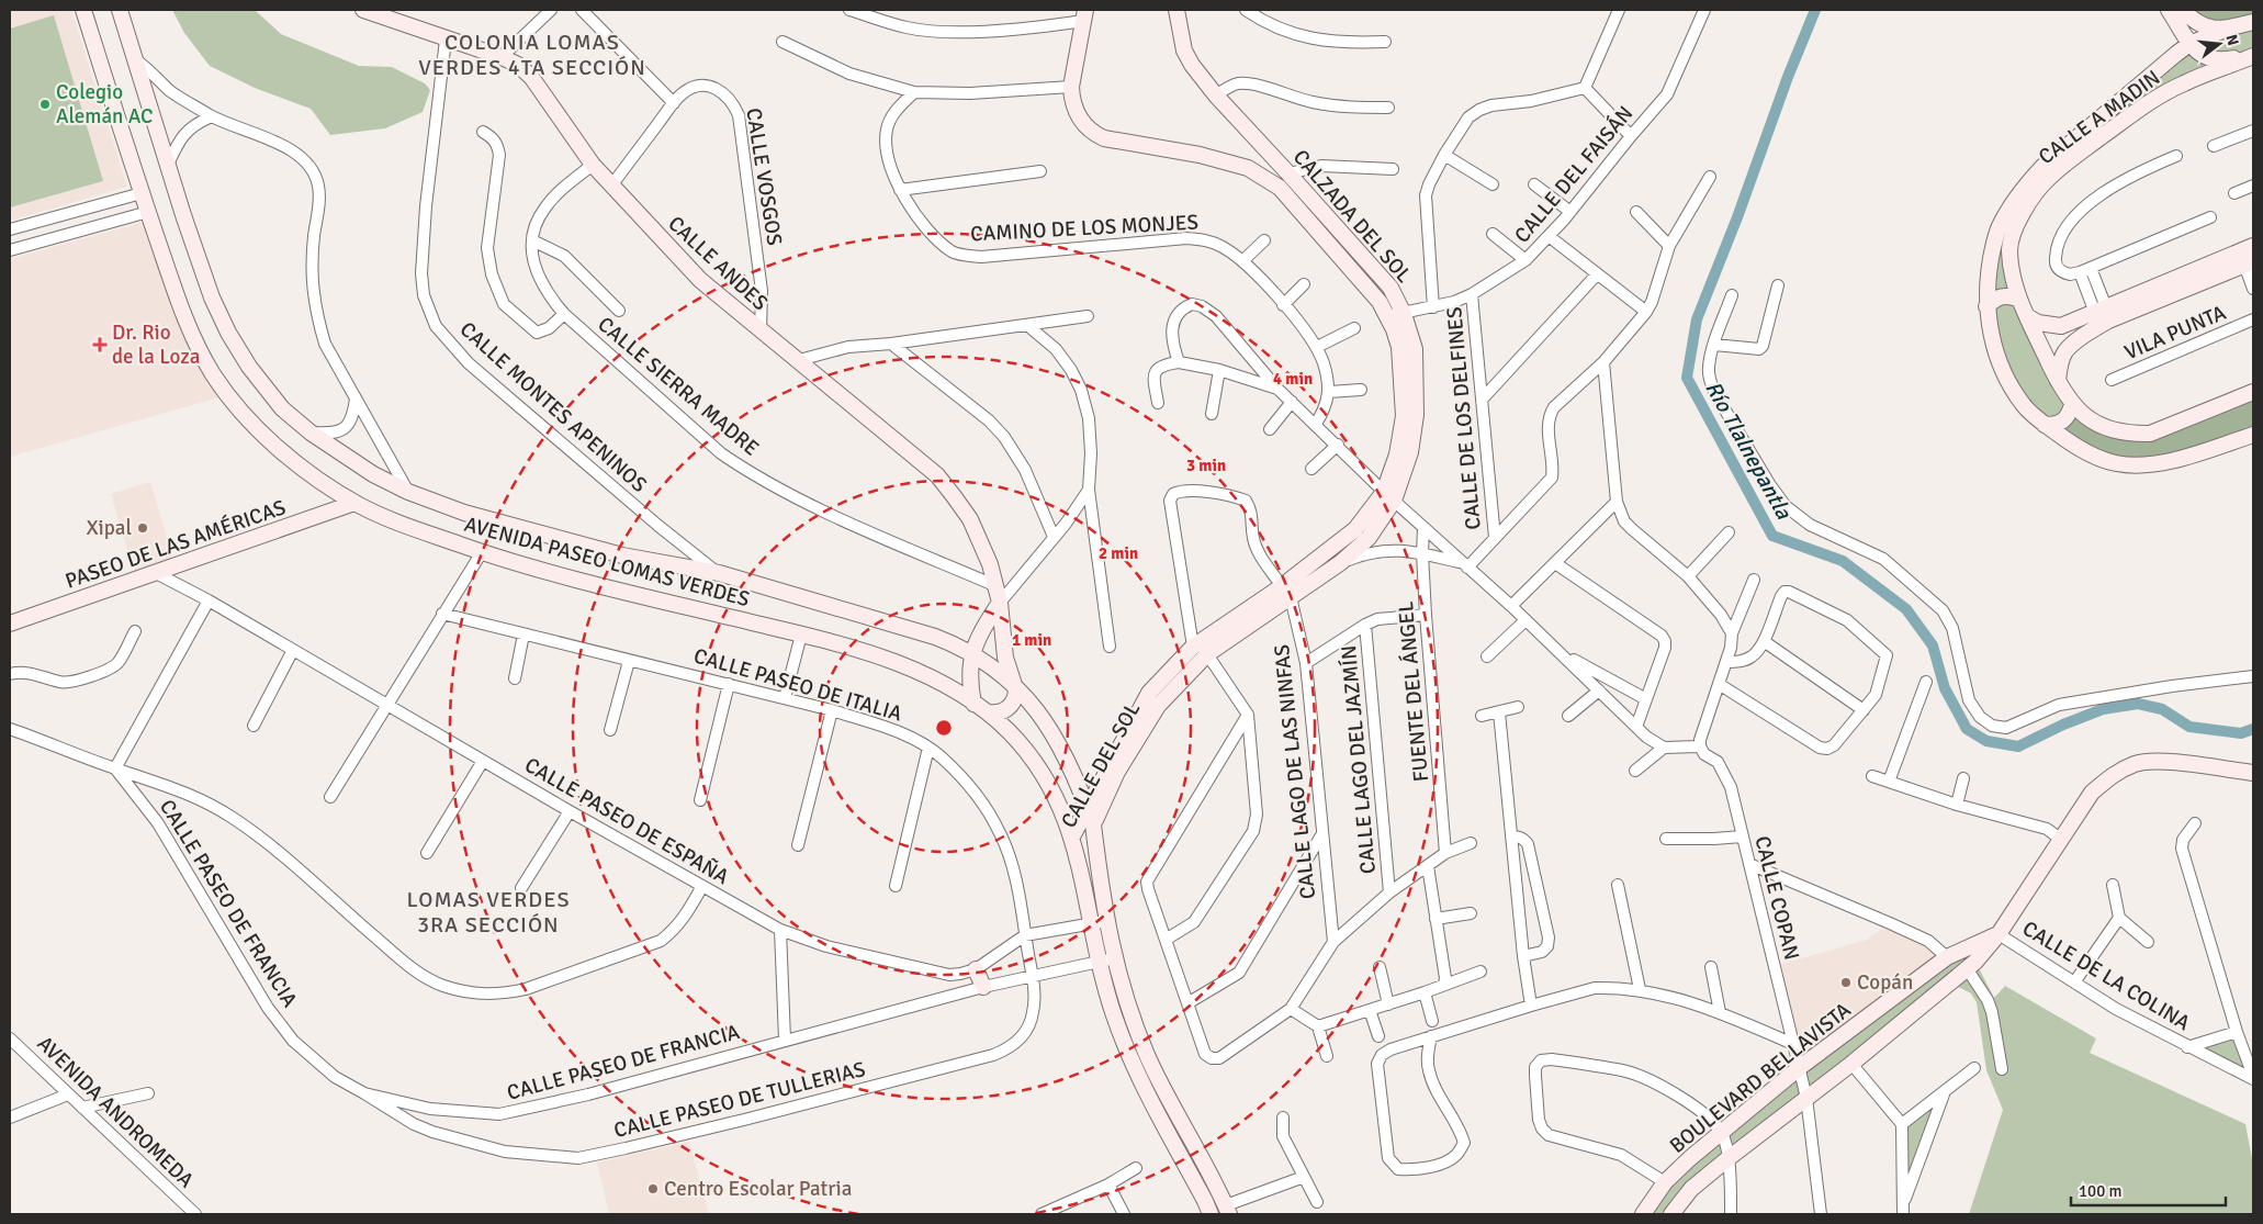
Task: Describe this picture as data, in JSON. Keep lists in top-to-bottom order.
{
  "streets": {
    "main road": [
      "CALLE A MADIN",
      "CALZADA DEL SOL",
      "CALLE ANDES",
      "PASEO DE LAS AMÉRICAS",
      "AVENIDA PASEO LOMAS VERDES",
      "CALLE DEL SOL",
      "BOULEVARD BELLAVISTA"
    ],
    "street": [
      "CALLE DEL FAISÁN",
      "CALLE VOSGOS",
      "CAMINO DE LOS MONJES",
      "VILA PUNTA",
      "CALLE SIERRA MADRE",
      "CALLE MONTES APENINOS",
      "CALLE DE LOS DELFINES",
      "CALLE PASEO DE ITALIA",
      "FUENTE DEL ÁNGEL",
      "CALLE LAGO DEL JAZMÍN",
      "CALLE LAGO DE LAS NINFAS",
      "CALLE PASEO DE ESPAÑA",
      "CALLE COPAN",
      "CALLE PASEO DE FRANCIA",
      "CALLE DE LA COLINA",
      "CALLE PASEO DE TULLERIAS",
      "AVENIDA ANDROMEDA"
    ]
  },
  "crossings": [
    ["CALLE DEL FAISÁN", "CALZADA DEL SOL"],
    ["CALLE DEL FAISÁN", "CALLE DE LOS DELFINES"],
    ["CALLE VOSGOS", "CALLE ANDES"],
    ["CALZADA DEL SOL", "CALLE DEL SOL"],
    ["CALZADA DEL SOL", "CALLE LAGO DE LAS NINFAS"],
    ["CALLE ANDES", "CALLE SIERRA MADRE"],
    ["CALLE ANDES", "CALLE MONTES APENINOS"],
    ["CALLE ANDES", "AVENIDA PASEO LOMAS VERDES"],
    ["CALLE MONTES APENINOS", "AVENIDA PASEO LOMAS VERDES"],
    ["PASEO DE LAS AMÉRICAS", "AVENIDA PASEO LOMAS VERDES"],
    ["PASEO DE LAS AMÉRICAS", "CALLE PASEO DE ESPAÑA"],
    ["AVENIDA PASEO LOMAS VERDES", "CALLE DEL SOL"],
    ["AVENIDA PASEO LOMAS VERDES", "CALLE PASEO DE ESPAÑA"],
    ["AVENIDA PASEO LOMAS VERDES", "CALLE PASEO DE FRANCIA"],
    ["CALLE PASEO DE ITALIA", "CALLE PASEO DE ESPAÑA"],
    ["CALLE PASEO DE ITALIA", "CALLE PASEO DE TULLERIAS"],
    ["CALLE DEL SOL", "CALLE LAGO DE LAS NINFAS"],
    ["CALLE PASEO DE ESPAÑA", "CALLE PASEO DE TULLERIAS"],
    ["CALLE COPAN", "BOULEVARD BELLAVISTA"],
    ["CALLE PASEO DE FRANCIA", "CALLE PASEO DE TULLERIAS"],
    ["CALLE DE LA COLINA", "BOULEVARD BELLAVISTA"]
  ],
  "districts": ["COLONIA LOMAS VERDES 4TA SECCIÓN", "LOMAS VERDES 3RA SECCIÓN"],
  "water": ["Río Tlalnepantla"],
  "places": {
    "other": [
      "Colegio Alemán AC",
      "Xipal",
      "Copán",
      "Centro Escolar Patria"
    ],
    "health": ["Dr. Rio de la Loza"]
  },
  "scale_bar": "100 m",
  "north": "right",
  "rings": [
    "4 min",
    "3 min",
    "2 min",
    "1 min"
  ]
}
